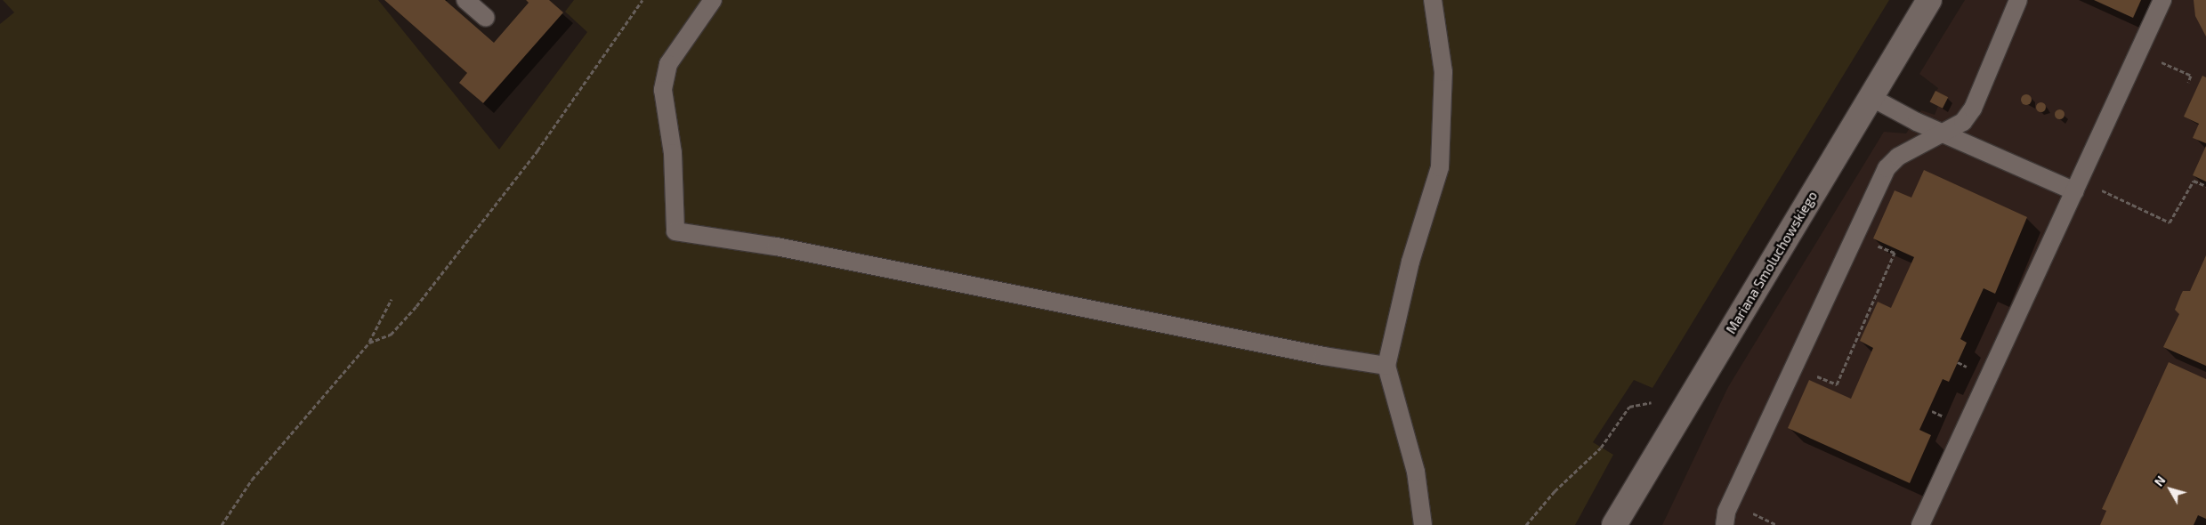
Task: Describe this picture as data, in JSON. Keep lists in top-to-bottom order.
{
  "streets": {
    "street": ["Mariana Smoluchowskiego"]
  },
  "north": "top left"
}
